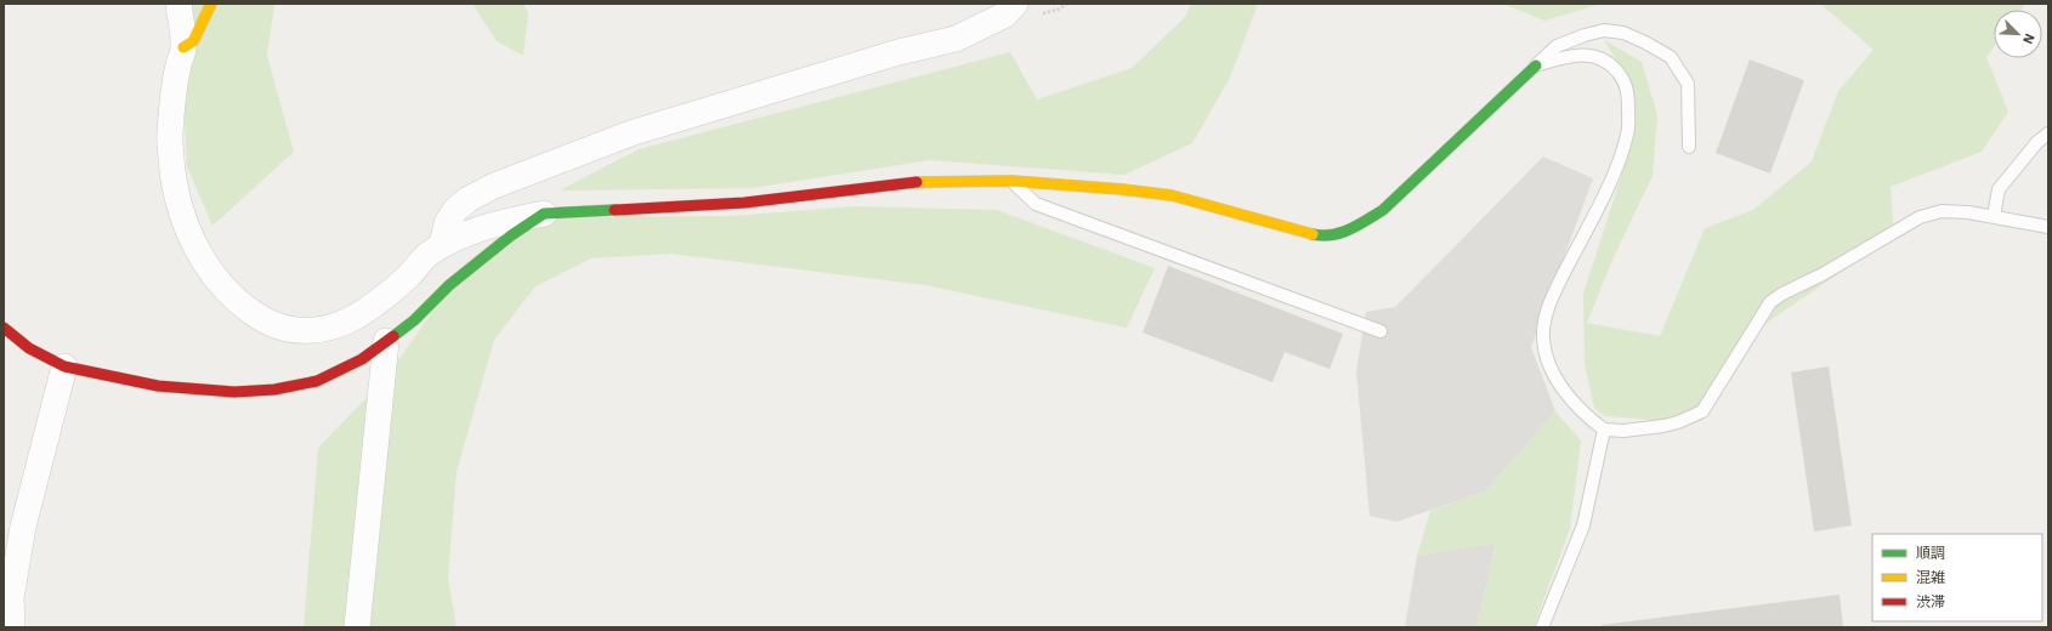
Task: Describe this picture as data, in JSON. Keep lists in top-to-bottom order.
{
  "legend": ["順調", "混雑", "渋滞"],
  "north": "bottom right"
}
